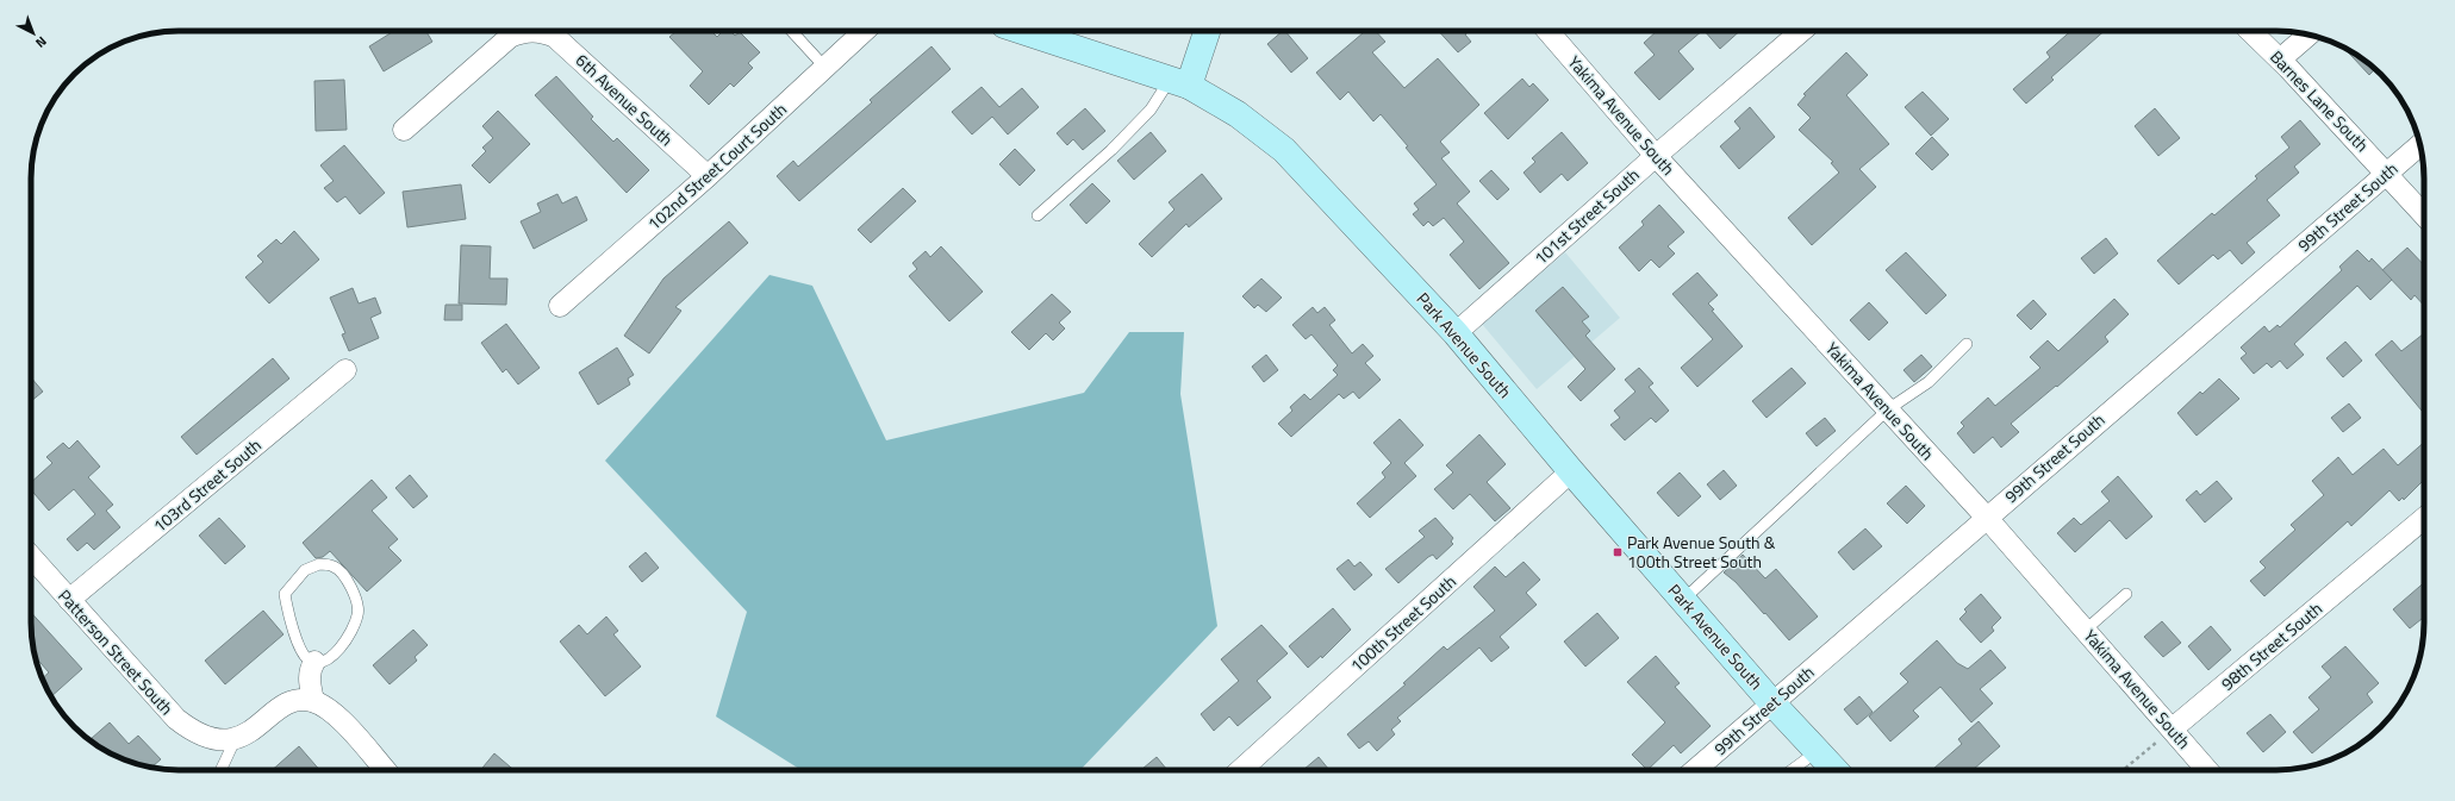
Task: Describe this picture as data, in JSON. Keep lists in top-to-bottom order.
{
  "streets": {
    "main road": ["Park Avenue South"],
    "street": [
      "6th Avenue South",
      "Barnes Lane South",
      "Yakima Avenue South",
      "102nd Street Court South",
      "99th Street South",
      "101st Street South",
      "103rd Street South",
      "100th Street South",
      "98th Street South",
      "Patterson Street South"
    ]
  },
  "crossings": [
    ["6th Avenue South", "102nd Street Court South"],
    ["Barnes Lane South", "99th Street South"],
    ["Yakima Avenue South", "99th Street South"],
    ["Yakima Avenue South", "101st Street South"],
    ["Yakima Avenue South", "98th Street South"],
    ["99th Street South", "Park Avenue South"],
    ["101st Street South", "Park Avenue South"],
    ["Park Avenue South", "100th Street South"],
    ["103rd Street South", "Patterson Street South"]
  ],
  "places": {
    "transit": ["Park Avenue South & 100th Street South"]
  },
  "north": "bottom right"
}
